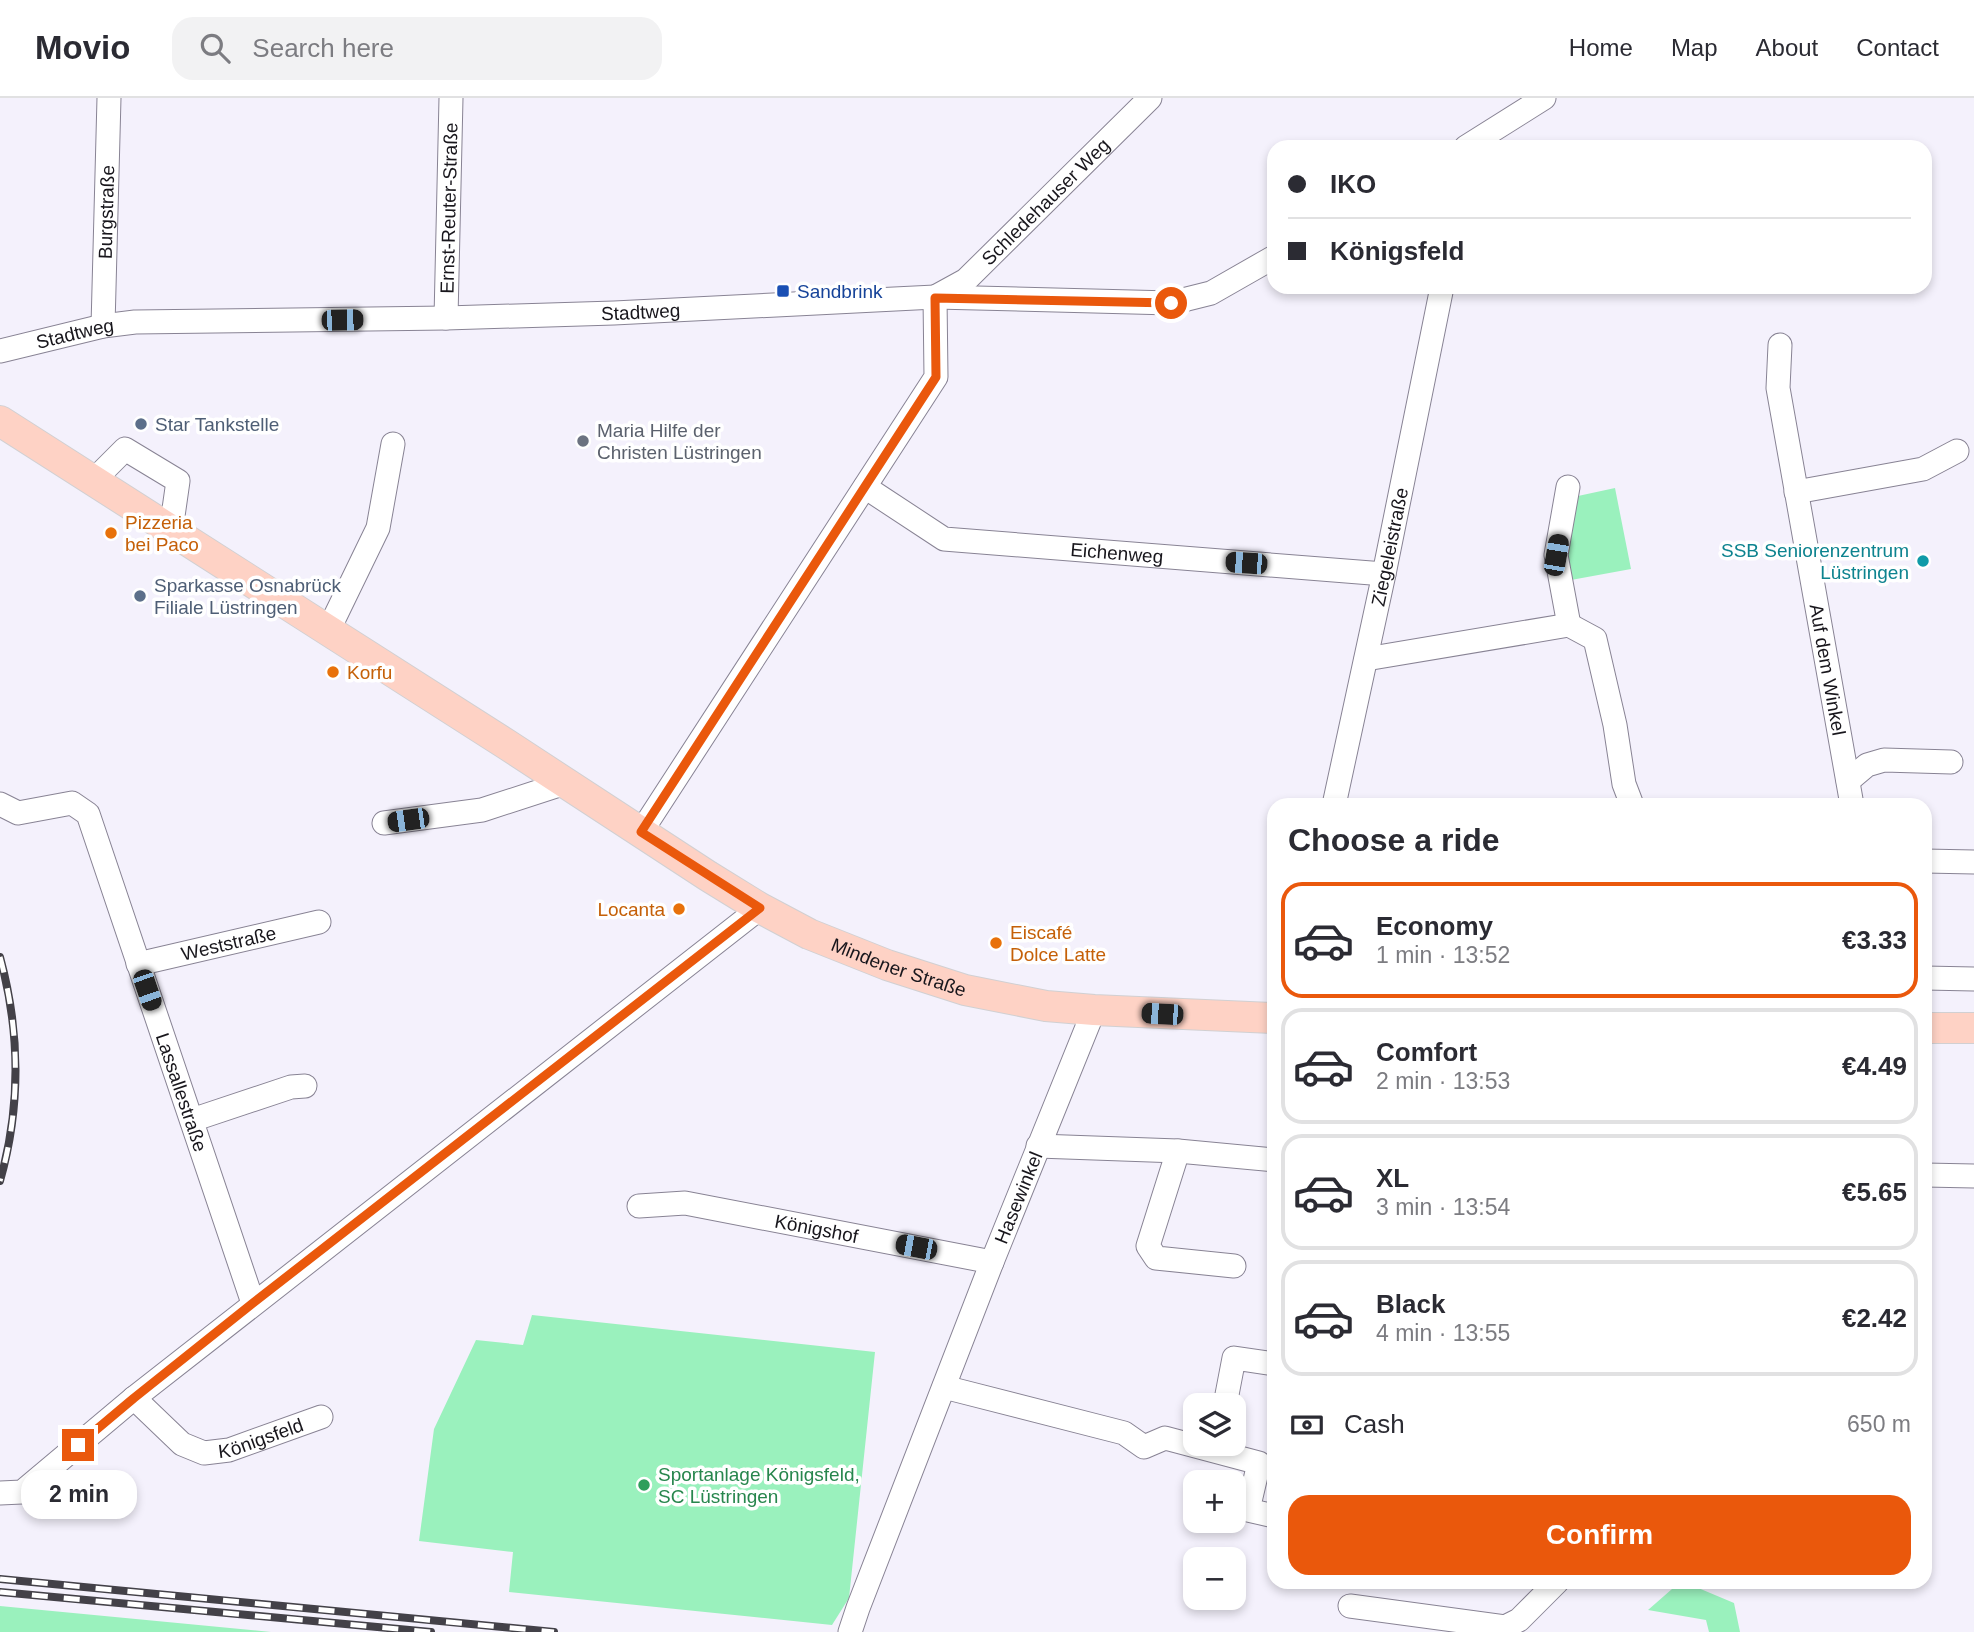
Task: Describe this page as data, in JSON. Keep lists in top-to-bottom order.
{
  "streets": {
    "main road": ["Mindener Straße"],
    "street": [
      "Schledehauser Weg",
      "Ernst-Reuter-Straße",
      "Burgstraße",
      "Stadtweg",
      "Ziegeleistraße",
      "Eichenweg",
      "Auf dem Winkel",
      "Weststraße",
      "Lassallestraße",
      "Hasewinkel",
      "Königshof",
      "Königsfeld"
    ]
  },
  "crossings": [
    ["Schledehauser Weg", "Stadtweg"],
    ["Ernst-Reuter-Straße", "Stadtweg"],
    ["Burgstraße", "Stadtweg"],
    ["Ziegeleistraße", "Eichenweg"],
    ["Weststraße", "Lassallestraße"],
    ["Mindener Straße", "Hasewinkel"],
    ["Hasewinkel", "Königshof"]
  ],
  "places": {
    "transit": ["Sandbrink"],
    "other": [
      "Star Tankstelle",
      "Maria Hilfe der Christen Lüstringen",
      "Pizzeria bei Paco",
      "SSB Seniorenzentrum Lüstringen",
      "Sparkasse Osnabrück Filiale Lüstringen",
      "Korfu",
      "Locanta",
      "Eiscafé Dolce Latte",
      "Sportanlage Königsfeld, SC Lüstringen"
    ]
  },
  "page": {
    "header": "Movio",
    "search": "Search here",
    "nav": [
      "Home",
      "Map",
      "About",
      "Contact"
    ],
    "banner": ["IKO", "Königsfeld"],
    "heading": "Choose a ride",
    "list": [
      {
        "name": "Economy",
        "note": "1 min · 13:52",
        "value": "€3.33"
      },
      {
        "name": "Comfort",
        "note": "2 min · 13:53",
        "value": "€4.49"
      },
      {
        "name": "XL",
        "note": "3 min · 13:54",
        "value": "€5.65"
      },
      {
        "name": "Black",
        "note": "4 min · 13:55",
        "value": "€2.42"
      }
    ],
    "pay": ["Cash", "650 m"],
    "map_buttons": ["+", "−"],
    "bubble": "2 min",
    "buttons": "Confirm"
  }
}
